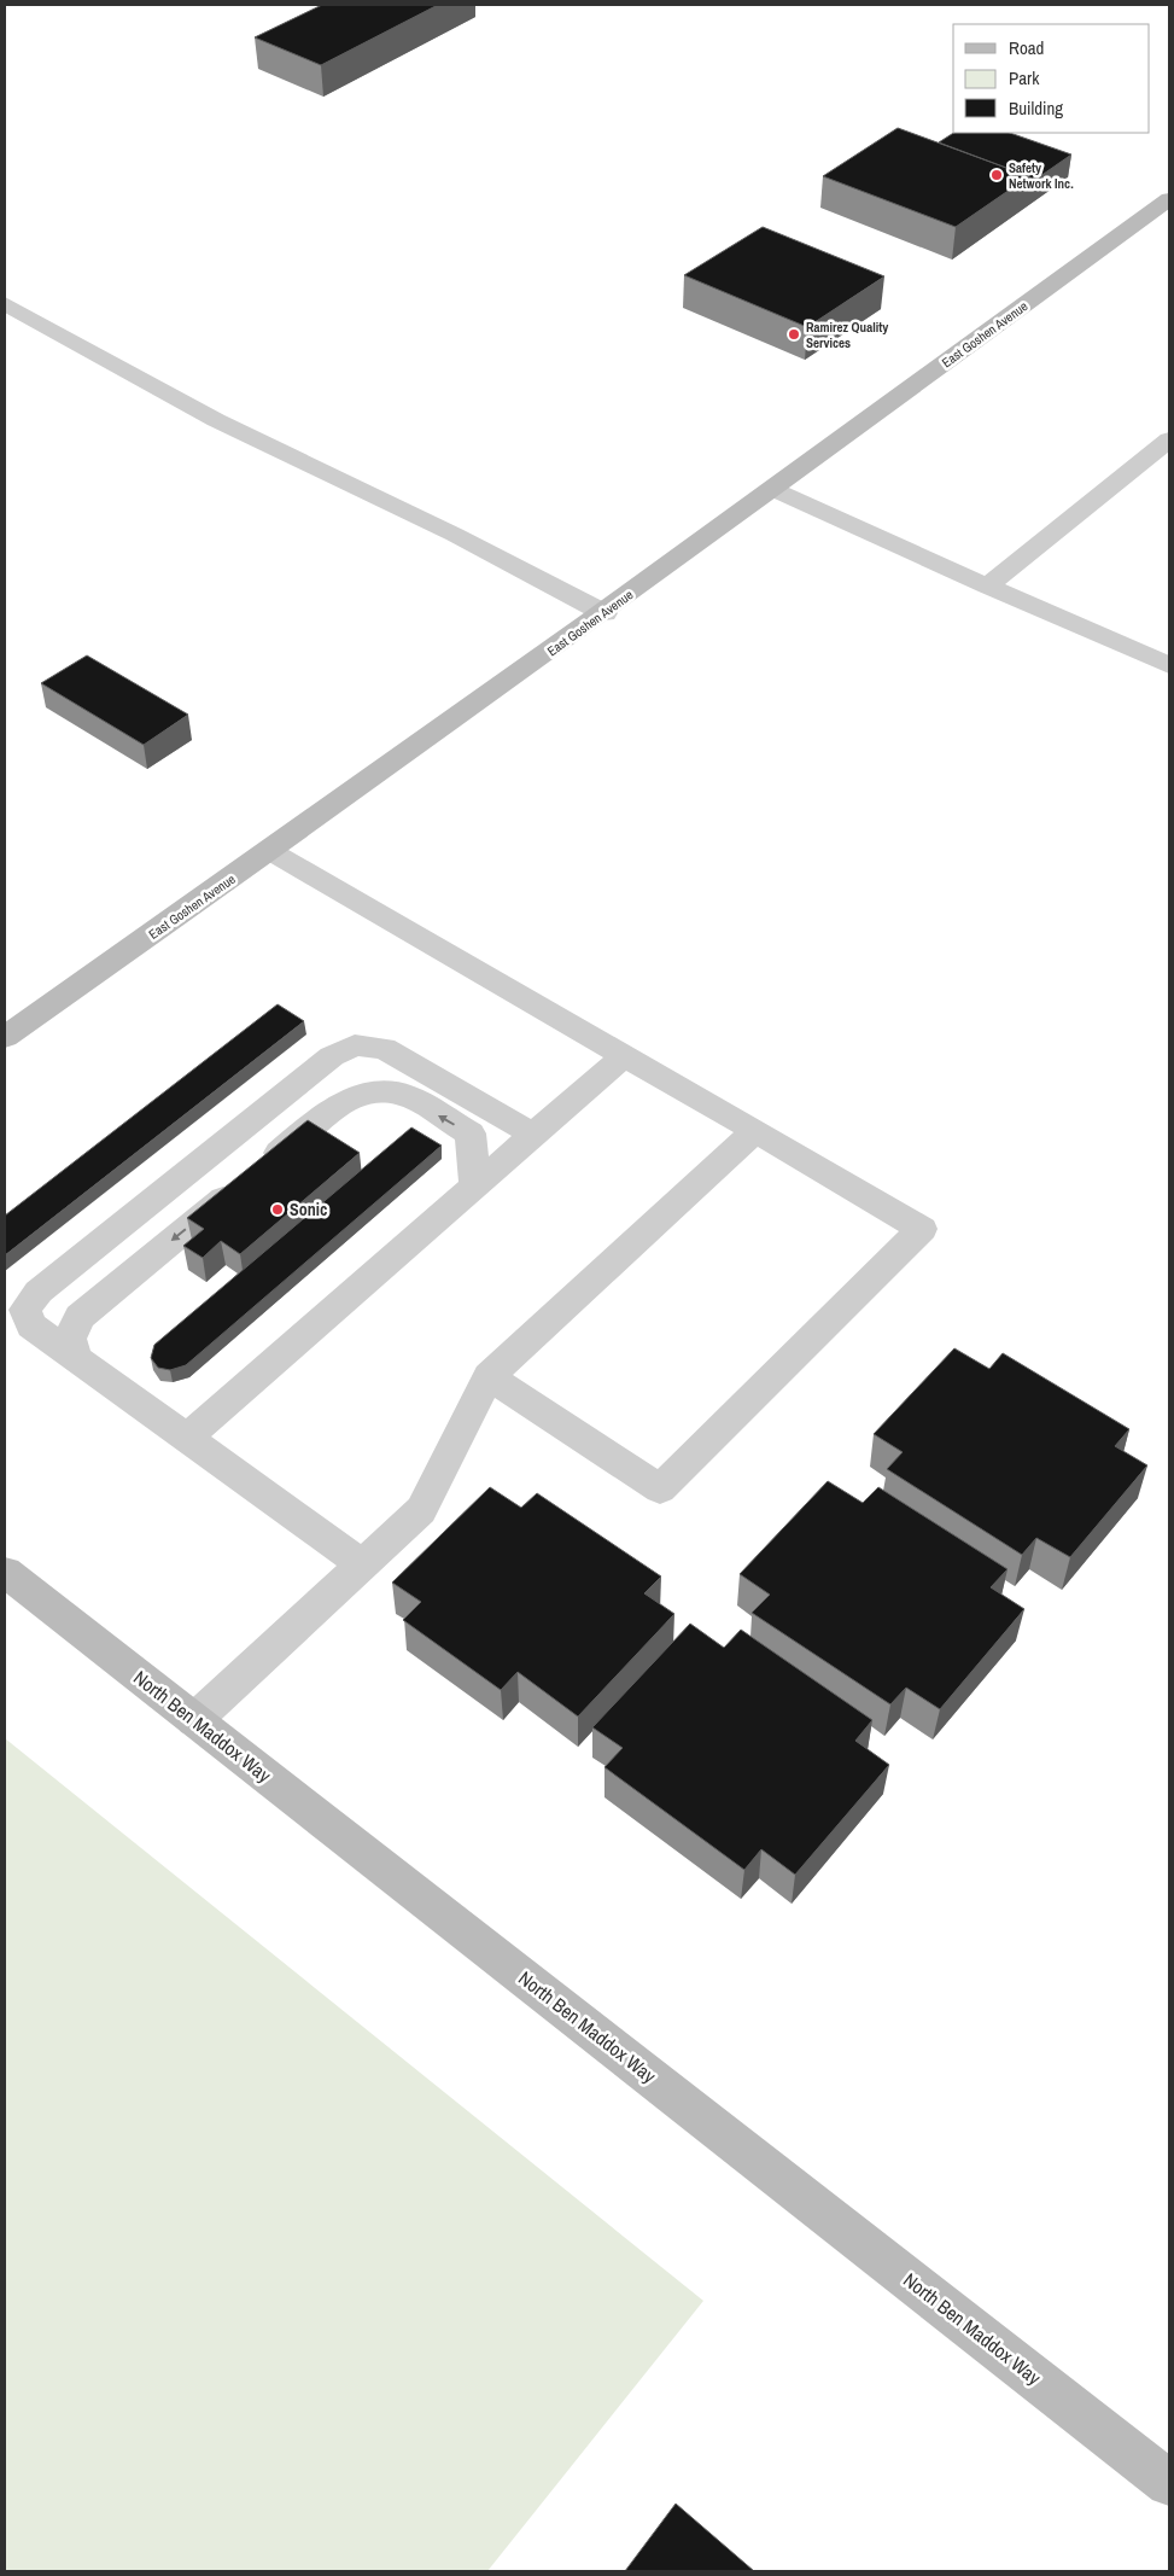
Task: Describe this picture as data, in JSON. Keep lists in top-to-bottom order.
{
  "streets": {
    "street": ["East Goshen Avenue", "North Ben Maddox Way"]
  },
  "places": ["Safety Network Inc.", "Ramirez Quality Services", "Sonic"],
  "legend": ["Road", "Park", "Building"]
}
